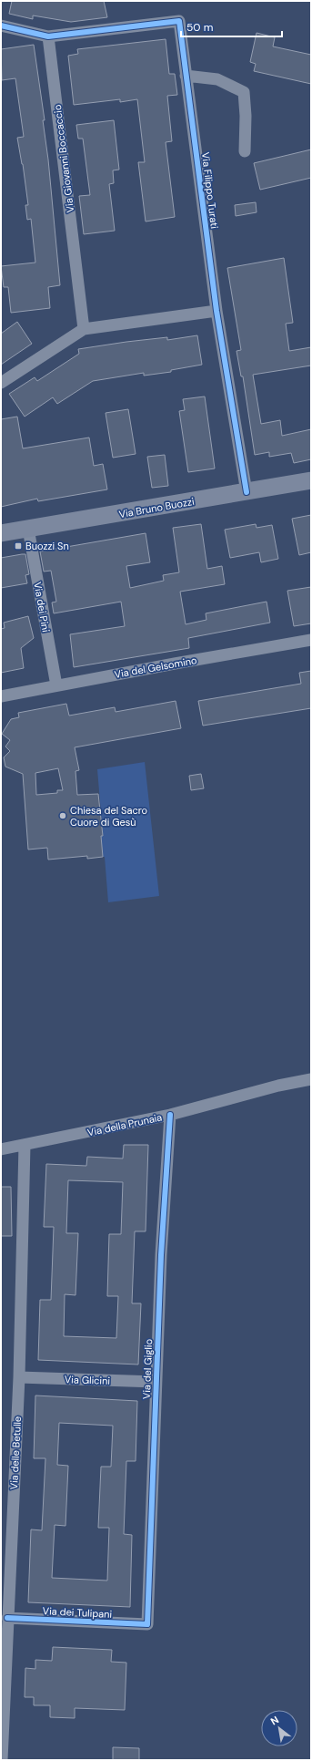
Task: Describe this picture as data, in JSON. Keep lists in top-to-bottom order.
{
  "streets": {
    "street": [
      "Via Giovanni Boccaccio",
      "Via Filippo Turati",
      "Via Bruno Buozzi",
      "Via dei Pini",
      "Via del Gelsomino",
      "Via della Prunaia",
      "Via del Giglio",
      "Via Glicini",
      "Via delle Betulle",
      "Via dei Tulipani"
    ]
  },
  "crossings": [
    ["Via Giovanni Boccaccio", "Via Filippo Turati"],
    ["Via Filippo Turati", "Via Bruno Buozzi"],
    ["Via Bruno Buozzi", "Via dei Pini"],
    ["Via dei Pini", "Via del Gelsomino"],
    ["Via della Prunaia", "Via del Giglio"],
    ["Via della Prunaia", "Via delle Betulle"],
    ["Via del Giglio", "Via Glicini"],
    ["Via del Giglio", "Via dei Tulipani"],
    ["Via Glicini", "Via delle Betulle"],
    ["Via delle Betulle", "Via dei Tulipani"]
  ],
  "places": {
    "transit": ["Buozzi Sn"],
    "other": ["Chiesa del Sacro Cuore di Gesù"]
  },
  "scale_bar": "50 m",
  "north": "top left"
}
